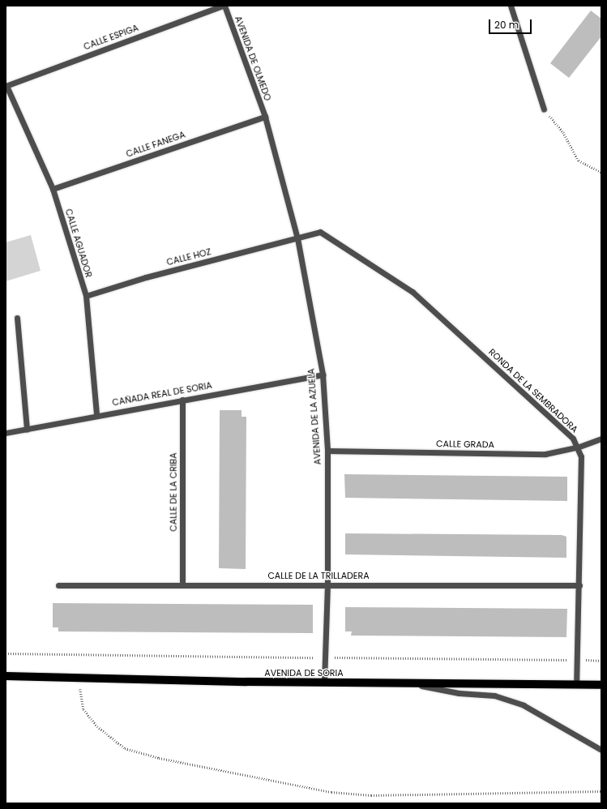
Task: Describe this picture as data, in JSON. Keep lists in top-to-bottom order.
{
  "streets": {
    "main road": ["AVENIDA DE SORIA"],
    "street": [
      "CALLE ESPIGA",
      "AVENIDA DE OLMEDO",
      "CALLE FANEGA",
      "CALLE AGUADOR",
      "CALLE HOZ",
      "RONDA DE LA SEMBRADORA",
      "CAÑADA REAL DE SORIA",
      "AVENIDA DE LA AZUELA",
      "CALLE GRADA",
      "CALLE DE LA CRIBA",
      "CALLE DE LA TRILLADERA"
    ]
  },
  "crossings": [
    ["CALLE ESPIGA", "AVENIDA DE OLMEDO"],
    ["CALLE ESPIGA", "CALLE AGUADOR"],
    ["AVENIDA DE OLMEDO", "CALLE FANEGA"],
    ["AVENIDA DE OLMEDO", "AVENIDA DE LA AZUELA"],
    ["CALLE FANEGA", "CALLE AGUADOR"],
    ["CALLE FANEGA", "AVENIDA DE LA AZUELA"],
    ["CALLE AGUADOR", "CALLE HOZ"],
    ["CALLE AGUADOR", "CAÑADA REAL DE SORIA"],
    ["CALLE HOZ", "RONDA DE LA SEMBRADORA"],
    ["CALLE HOZ", "AVENIDA DE LA AZUELA"],
    ["RONDA DE LA SEMBRADORA", "AVENIDA DE LA AZUELA"],
    ["RONDA DE LA SEMBRADORA", "CALLE GRADA"],
    ["RONDA DE LA SEMBRADORA", "CALLE DE LA TRILLADERA"],
    ["RONDA DE LA SEMBRADORA", "AVENIDA DE SORIA"],
    ["CAÑADA REAL DE SORIA", "AVENIDA DE LA AZUELA"],
    ["CAÑADA REAL DE SORIA", "CALLE DE LA CRIBA"],
    ["AVENIDA DE LA AZUELA", "CALLE GRADA"],
    ["AVENIDA DE LA AZUELA", "CALLE DE LA TRILLADERA"],
    ["AVENIDA DE LA AZUELA", "AVENIDA DE SORIA"],
    ["CALLE DE LA CRIBA", "CALLE DE LA TRILLADERA"]
  ],
  "scale_bar": "20 m"
}
